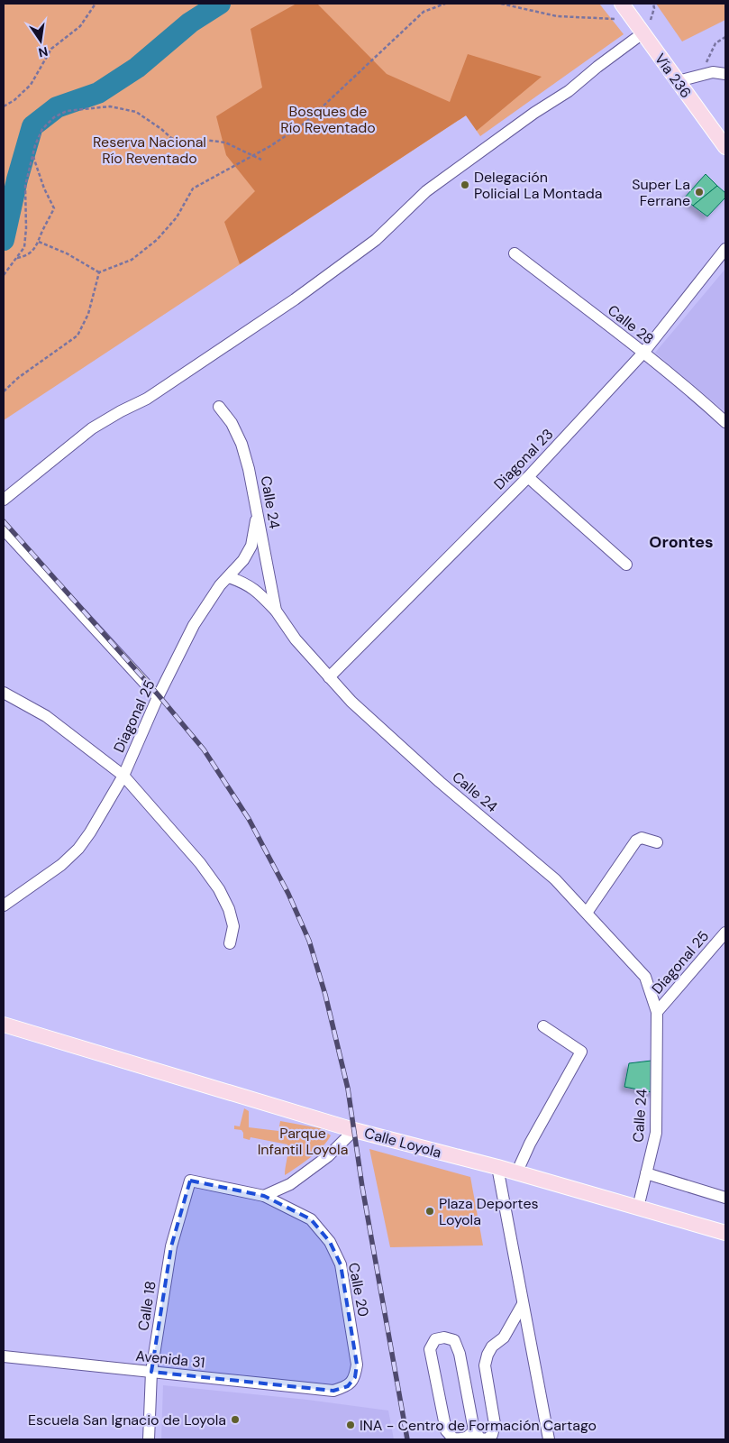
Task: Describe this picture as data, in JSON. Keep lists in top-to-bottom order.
{
  "streets": {
    "main road": ["Vía 236", "Calle Loyola"],
    "street": [
      "Calle 28",
      "Diagonal 23",
      "Calle 24",
      "Diagonal 25",
      "Calle 20",
      "Calle 18",
      "Avenida 31"
    ]
  },
  "crossings": [
    ["Calle 28", "Diagonal 23"],
    ["Diagonal 23", "Calle 24"],
    ["Calle 24", "Diagonal 25"],
    ["Calle 24", "Calle Loyola"],
    ["Calle 20", "Calle 18"],
    ["Calle 20", "Avenida 31"],
    ["Calle 18", "Avenida 31"]
  ],
  "districts": ["Orontes"],
  "parks": ["Bosques de Río Reventado", "Reserva Nacional Río Reventado", "Parque Infantil Loyola"],
  "places": [
    "Delegación Policial La Montada",
    "Super La Ferrane",
    "Plaza Deportes Loyola",
    "Escuela San Ignacio de Loyola",
    "INA - Centro de Formación Cartago"
  ],
  "north": "bottom"
}
